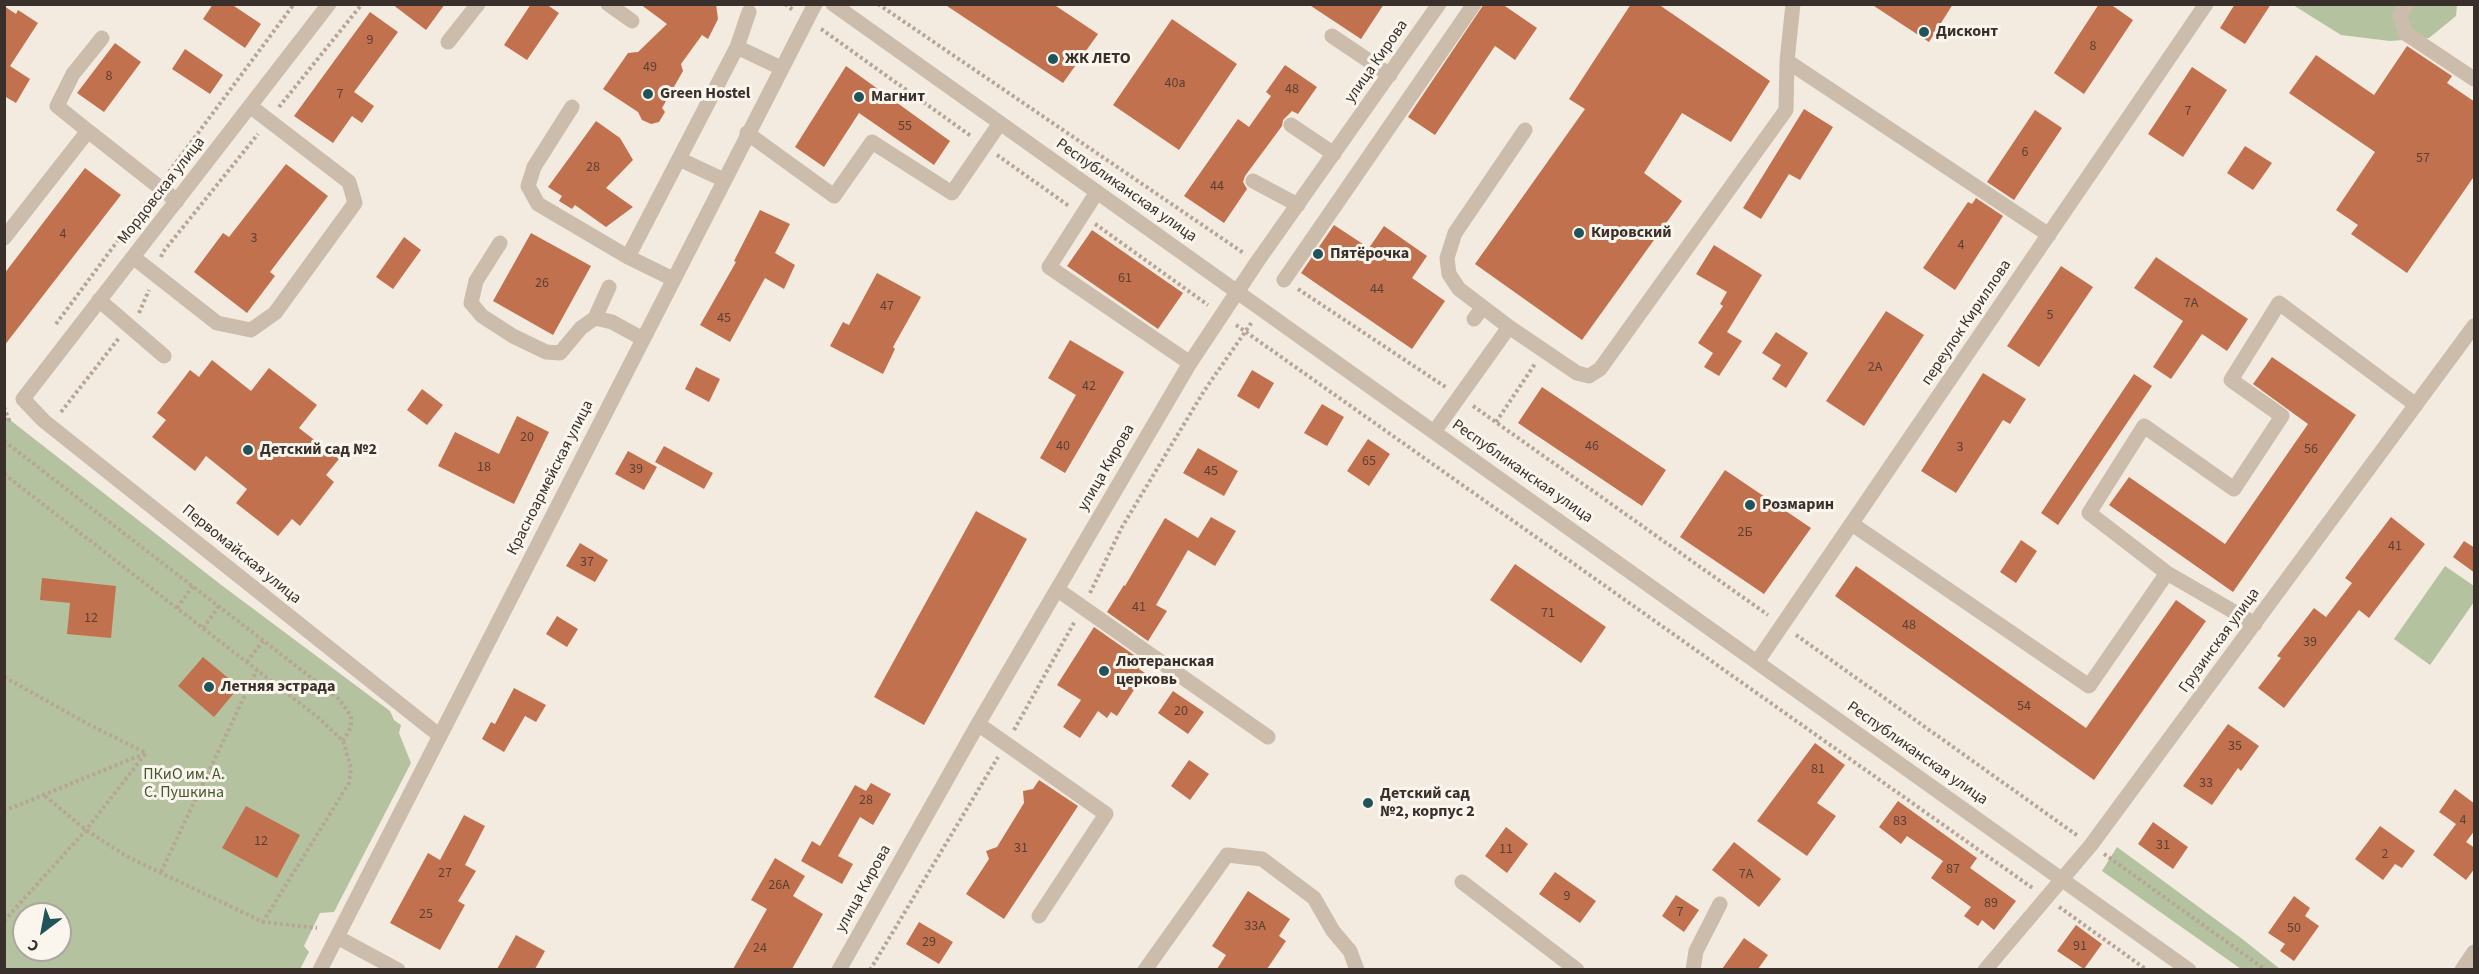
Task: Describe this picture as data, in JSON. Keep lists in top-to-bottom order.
{
  "streets": {
    "street": [
      "улица Кирова",
      "Мордовская улица",
      "Республиканская улица",
      "переулок Кириллова",
      "Красноармейская улица",
      "Первомайская улица",
      "Грузинская улица"
    ]
  },
  "crossings": [
    ["улица Кирова", "Республиканская улица"],
    ["Мордовская улица", "Первомайская улица"],
    ["Республиканская улица", "переулок Кириллова"],
    ["Республиканская улица", "Грузинская улица"],
    ["Красноармейская улица", "Первомайская улица"]
  ],
  "parks": ["ПКиО им. А. С. Пушкина"],
  "places": [
    "Дисконт",
    "ЖК ЛЕТО",
    "Green Hostel",
    "Магнит",
    "Кировский",
    "Пятёрочка",
    "Детский сад №2",
    "Розмарин",
    "Лютеранская церковь",
    "Летняя эстрада",
    "Детский сад №2, корпус 2"
  ],
  "house_numbers": [
    "9",
    "8",
    "49",
    "8",
    "40а",
    "48",
    "7",
    "7",
    "55",
    "6",
    "57",
    "28",
    "44",
    "4",
    "3",
    "4",
    "61",
    "26",
    "44",
    "7А",
    "47",
    "5",
    "45",
    "2А",
    "42",
    "20",
    "40",
    "46",
    "3",
    "56",
    "65",
    "18",
    "39",
    "45",
    "2Б",
    "41",
    "37",
    "41",
    "71",
    "12",
    "48",
    "39",
    "54",
    "20",
    "35",
    "81",
    "33",
    "28",
    "4",
    "83",
    "12",
    "31",
    "31",
    "11",
    "2",
    "87",
    "27",
    "7А",
    "26А",
    "9",
    "89",
    "7",
    "25",
    "33А",
    "50",
    "29",
    "91",
    "24"
  ],
  "north": "bottom left"
}
